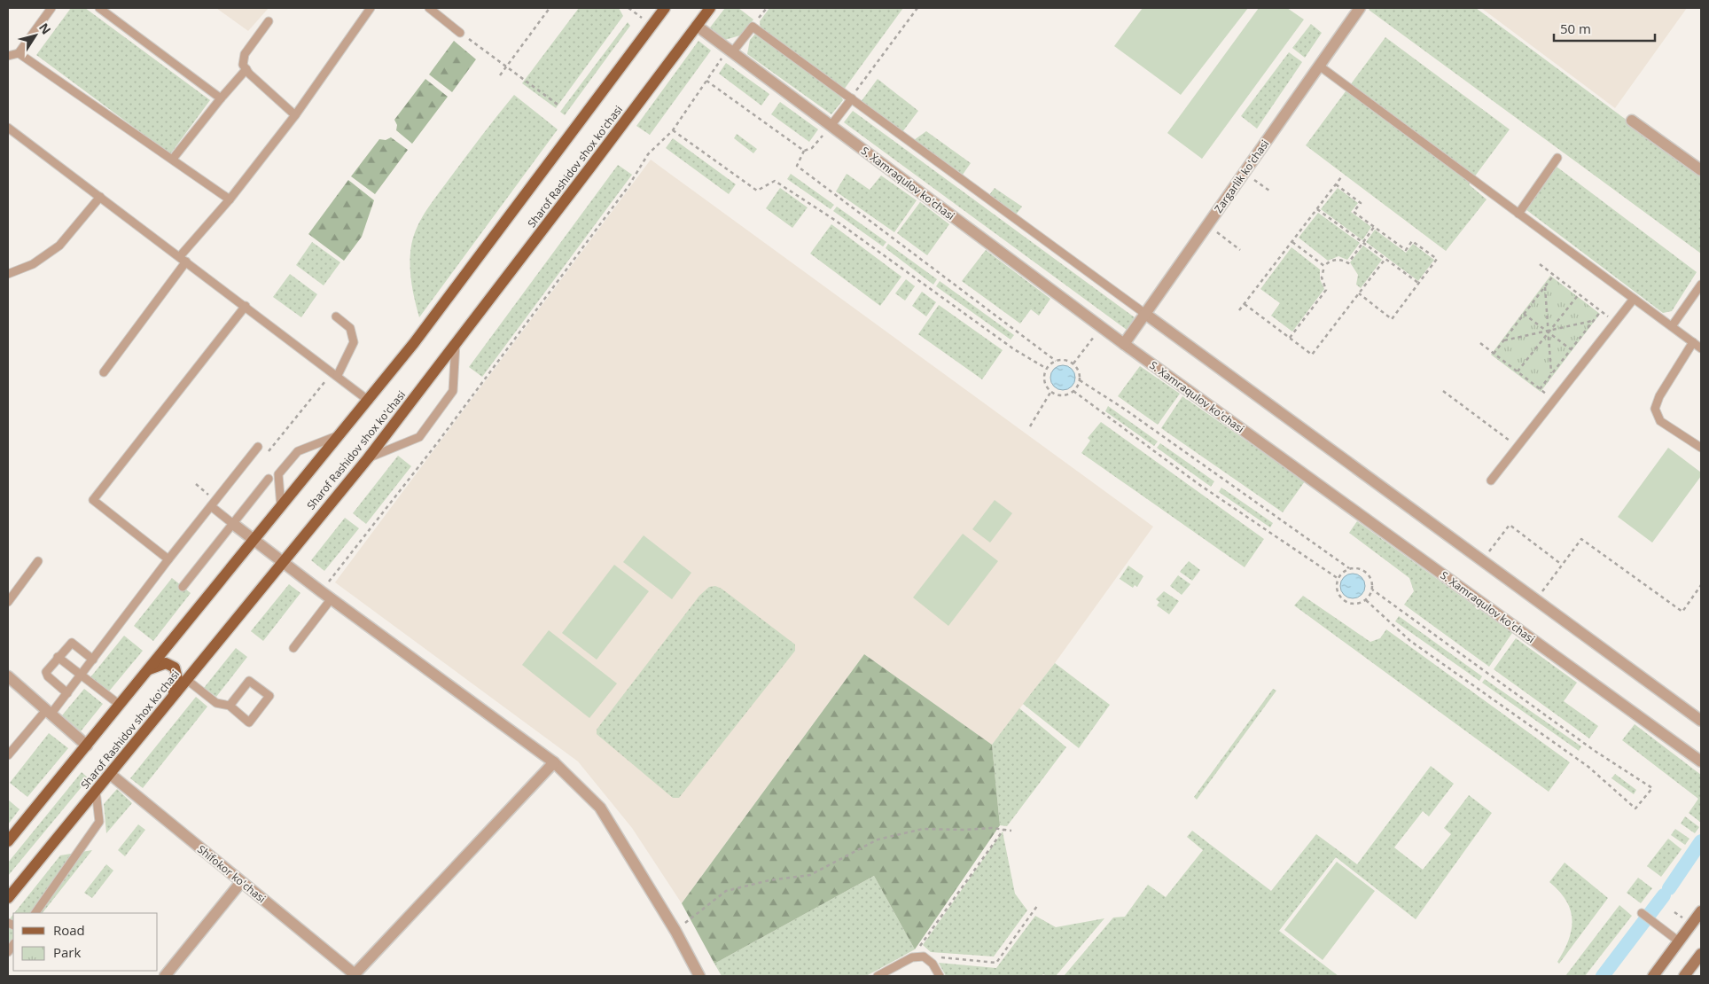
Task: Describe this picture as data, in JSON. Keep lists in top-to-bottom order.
{
  "streets": {
    "main road": ["Sharof Rashidov shox ko'chasi"],
    "street": ["Zargarlik ko'chasi", "S. Xamraqulov ko'chasi", "Shifokor ko'chasi"]
  },
  "crossings": [
    ["Sharof Rashidov shox ko'chasi", "S. Xamraqulov ko'chasi"],
    ["Sharof Rashidov shox ko'chasi", "Shifokor ko'chasi"],
    ["Zargarlik ko'chasi", "S. Xamraqulov ko'chasi"]
  ],
  "legend": ["Road", "Park"],
  "scale_bar": "50 m",
  "north": "top right"
}
